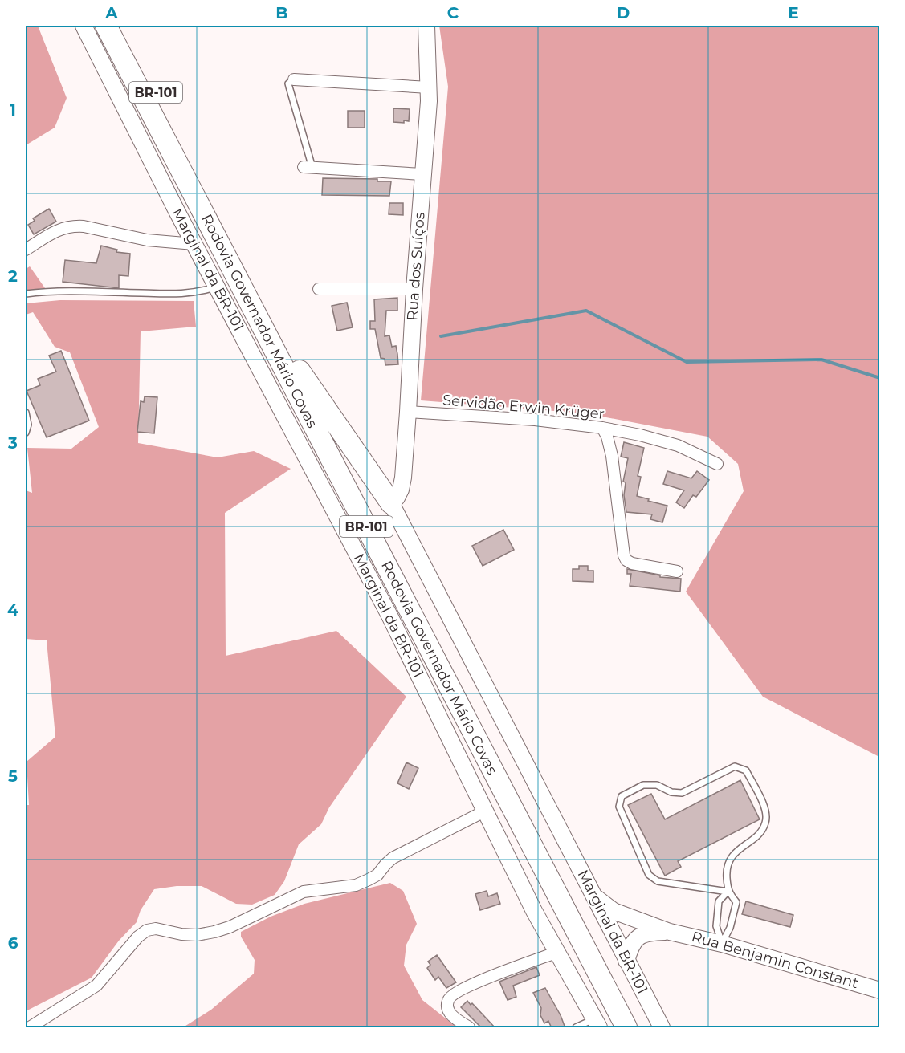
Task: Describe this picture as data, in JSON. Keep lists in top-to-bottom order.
{
  "streets": {
    "highway": ["BR-101", "Rodovia Governador Mário Covas"],
    "main road": ["Rua dos Suíços", "Marginal da BR-101", "Rua Benjamin Constant"],
    "street": ["Servidão Erwin Krüger"]
  },
  "crossings": [
    ["Rua dos Suíços", "Marginal da BR-101"],
    ["Rua dos Suíços", "Servidão Erwin Krüger"],
    ["Marginal da BR-101", "Rua Benjamin Constant"]
  ],
  "grid": {
    "columns": [
      "A",
      "B",
      "C",
      "D",
      "E"
    ],
    "rows": [
      "1",
      "2",
      "3",
      "4",
      "5",
      "6"
    ]
  }
}
